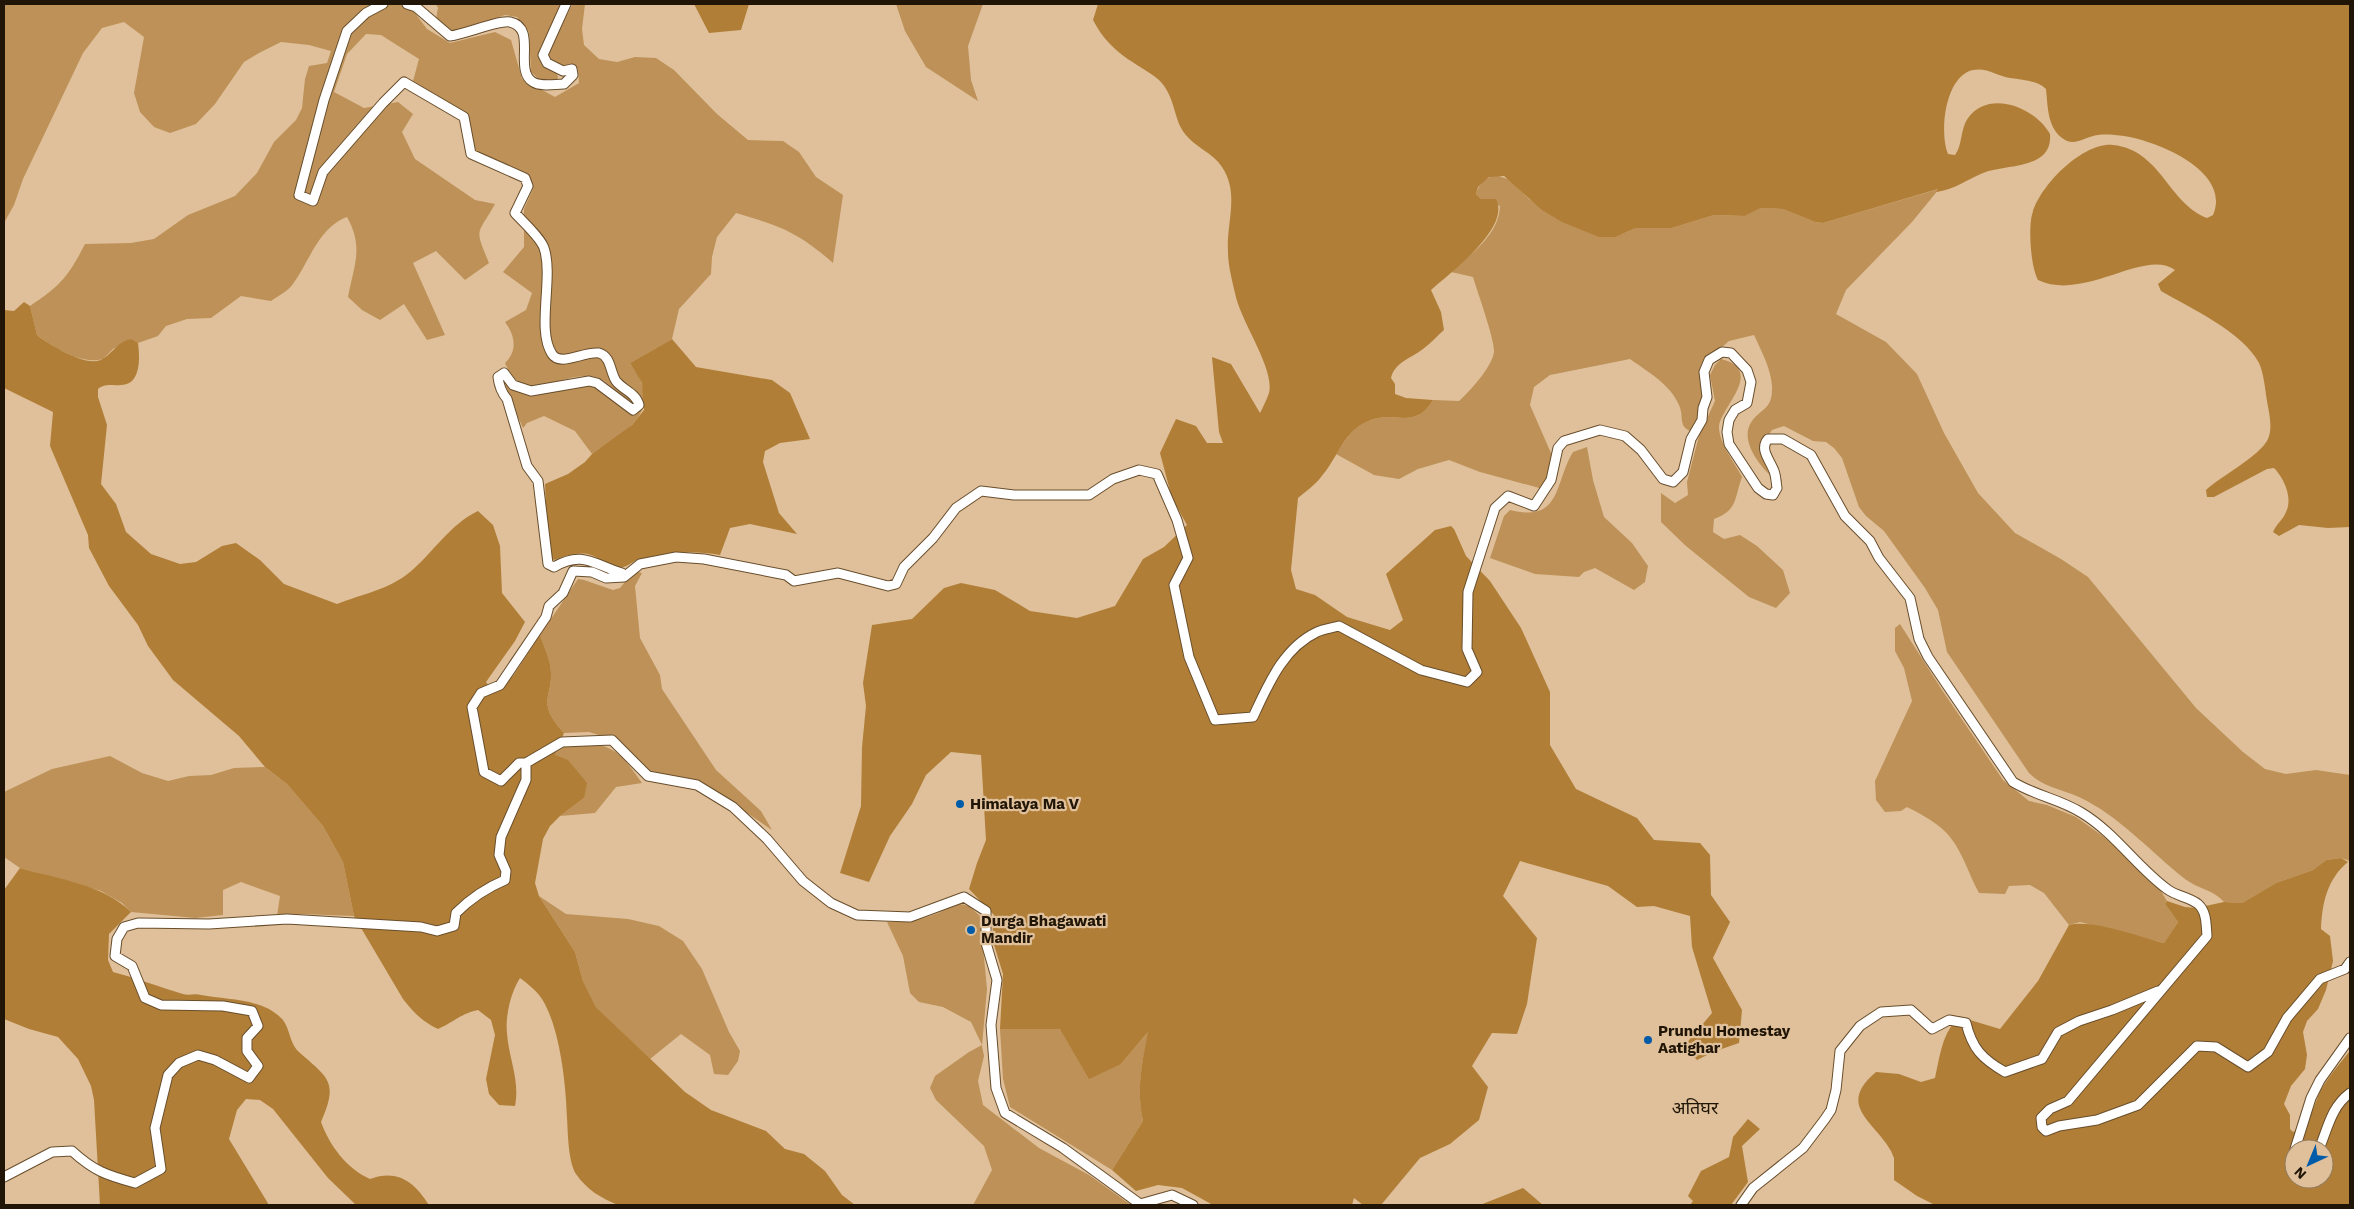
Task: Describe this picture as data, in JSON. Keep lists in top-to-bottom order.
{
  "districts": ["अतिघर"],
  "places": ["Himalaya Ma V", "Durga Bhagawati Mandir", "Prundu Homestay Aatighar"],
  "north": "bottom left"
}
